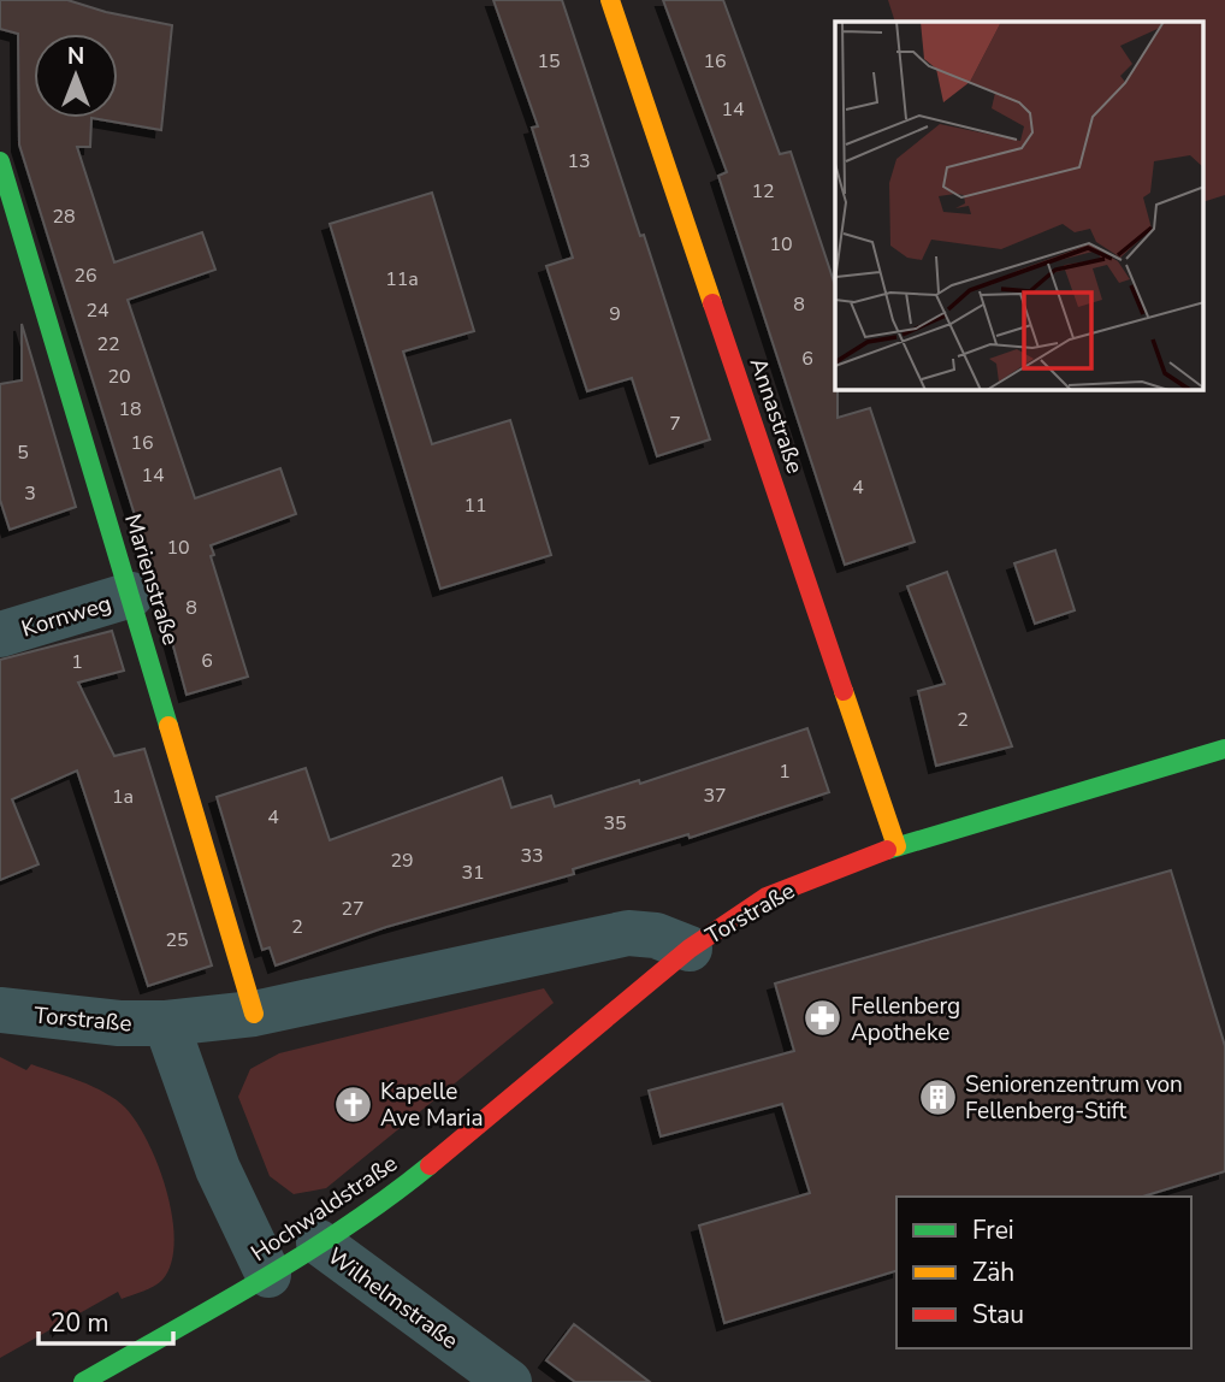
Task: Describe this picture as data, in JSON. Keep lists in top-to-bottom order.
{
  "streets": {
    "street": [
      "Annastraße",
      "Marienstraße",
      "Kornweg",
      "Torstraße",
      "Hochwaldstraße",
      "Wilhelmstraße"
    ]
  },
  "crossings": [
    ["Annastraße", "Torstraße"],
    ["Marienstraße", "Kornweg"],
    ["Marienstraße", "Torstraße"],
    ["Torstraße", "Hochwaldstraße"],
    ["Hochwaldstraße", "Wilhelmstraße"]
  ],
  "places": {
    "pharmacy": ["Fellenberg Apotheke"],
    "building": ["Seniorenzentrum von Fellenberg-Stift"],
    "church": ["Kapelle Ave Maria"]
  },
  "house_numbers": [
    "15",
    "16",
    "14",
    "13",
    "12",
    "28",
    "10",
    "26",
    "11a",
    "8",
    "24",
    "9",
    "22",
    "6",
    "20",
    "18",
    "7",
    "16",
    "5",
    "14",
    "4",
    "3",
    "11",
    "10",
    "8",
    "6",
    "1",
    "2",
    "1",
    "37",
    "1a",
    "4",
    "35",
    "33",
    "29",
    "31",
    "27",
    "2",
    "25"
  ],
  "legend": ["Frei", "Zäh", "Stau"],
  "scale_bar": "20 m",
  "north": "top"
}
